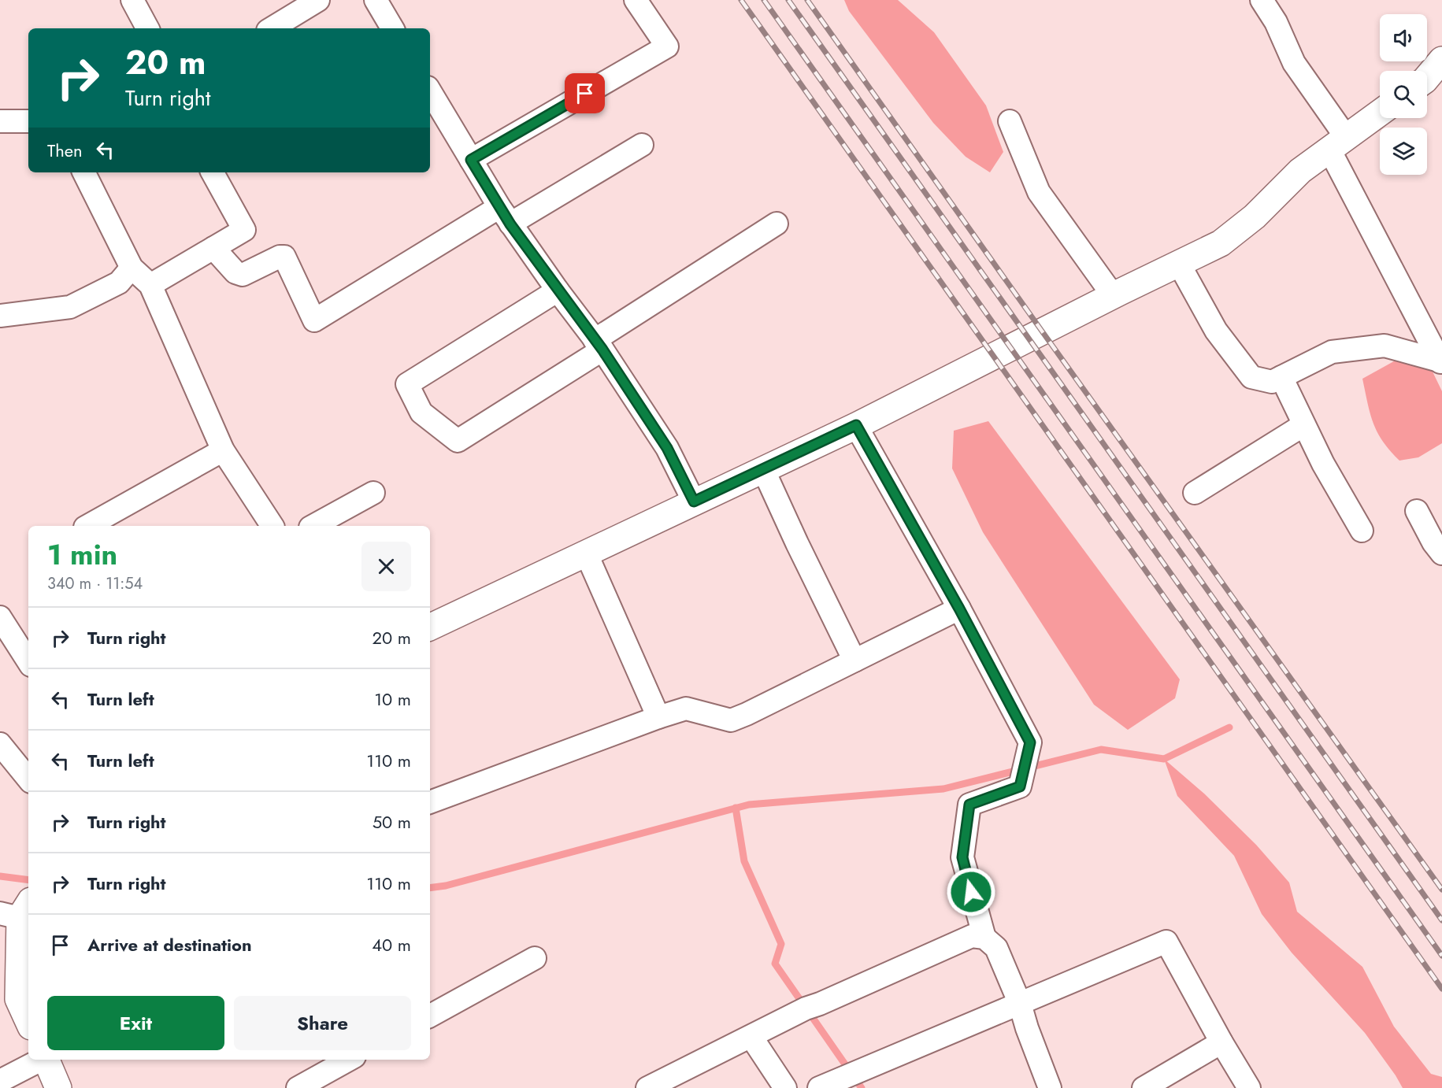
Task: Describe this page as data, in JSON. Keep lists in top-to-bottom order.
{
  "page": {
    "turn": ["20 m", "Turn right"],
    "then": "Then",
    "heading": ["1 min", "340 m · 11:54"],
    "list": [
      {
        "name": "Turn right",
        "value": "20 m"
      },
      {
        "name": "Turn left",
        "value": "10 m"
      },
      {
        "name": "Turn left",
        "value": "110 m"
      },
      {
        "name": "Turn right",
        "value": "50 m"
      },
      {
        "name": "Turn right",
        "value": "110 m"
      },
      {
        "name": "Arrive at destination",
        "value": "40 m"
      }
    ],
    "buttons": ["Exit", "Share"]
  }
}
